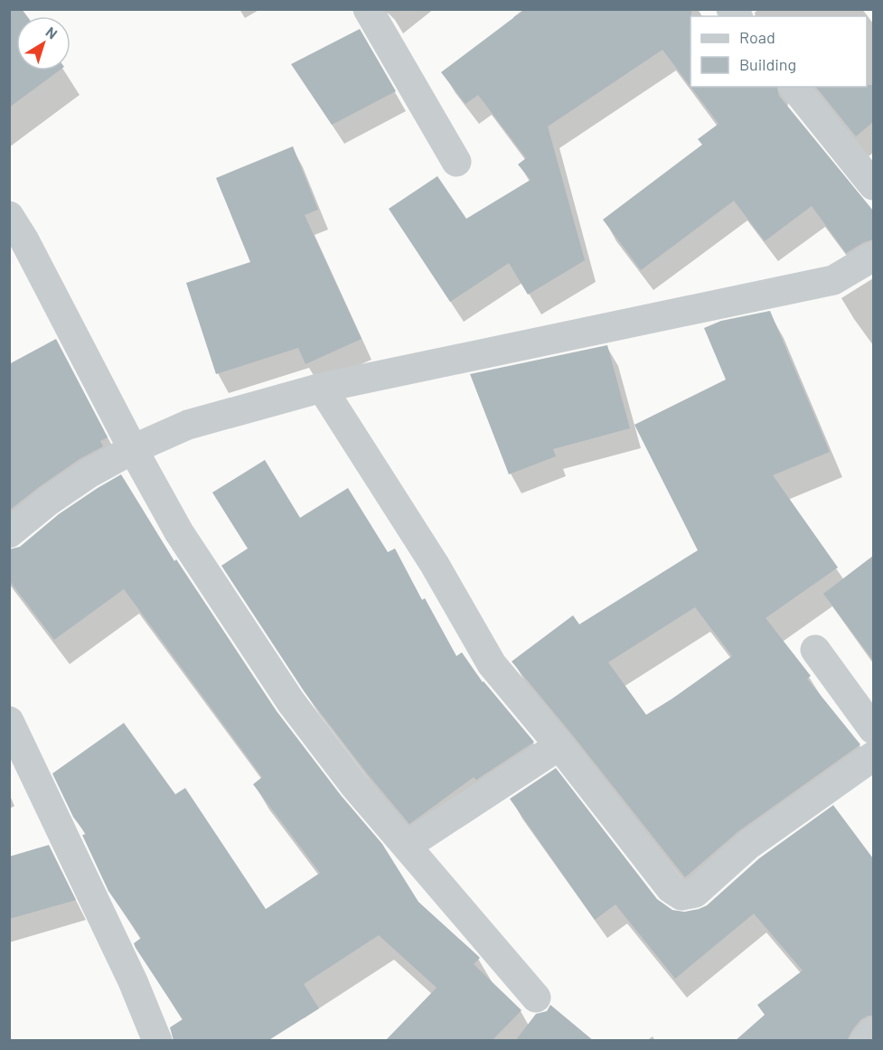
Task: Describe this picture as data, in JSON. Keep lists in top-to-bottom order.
{
  "legend": ["Road", "Building"],
  "north": "top right"
}
